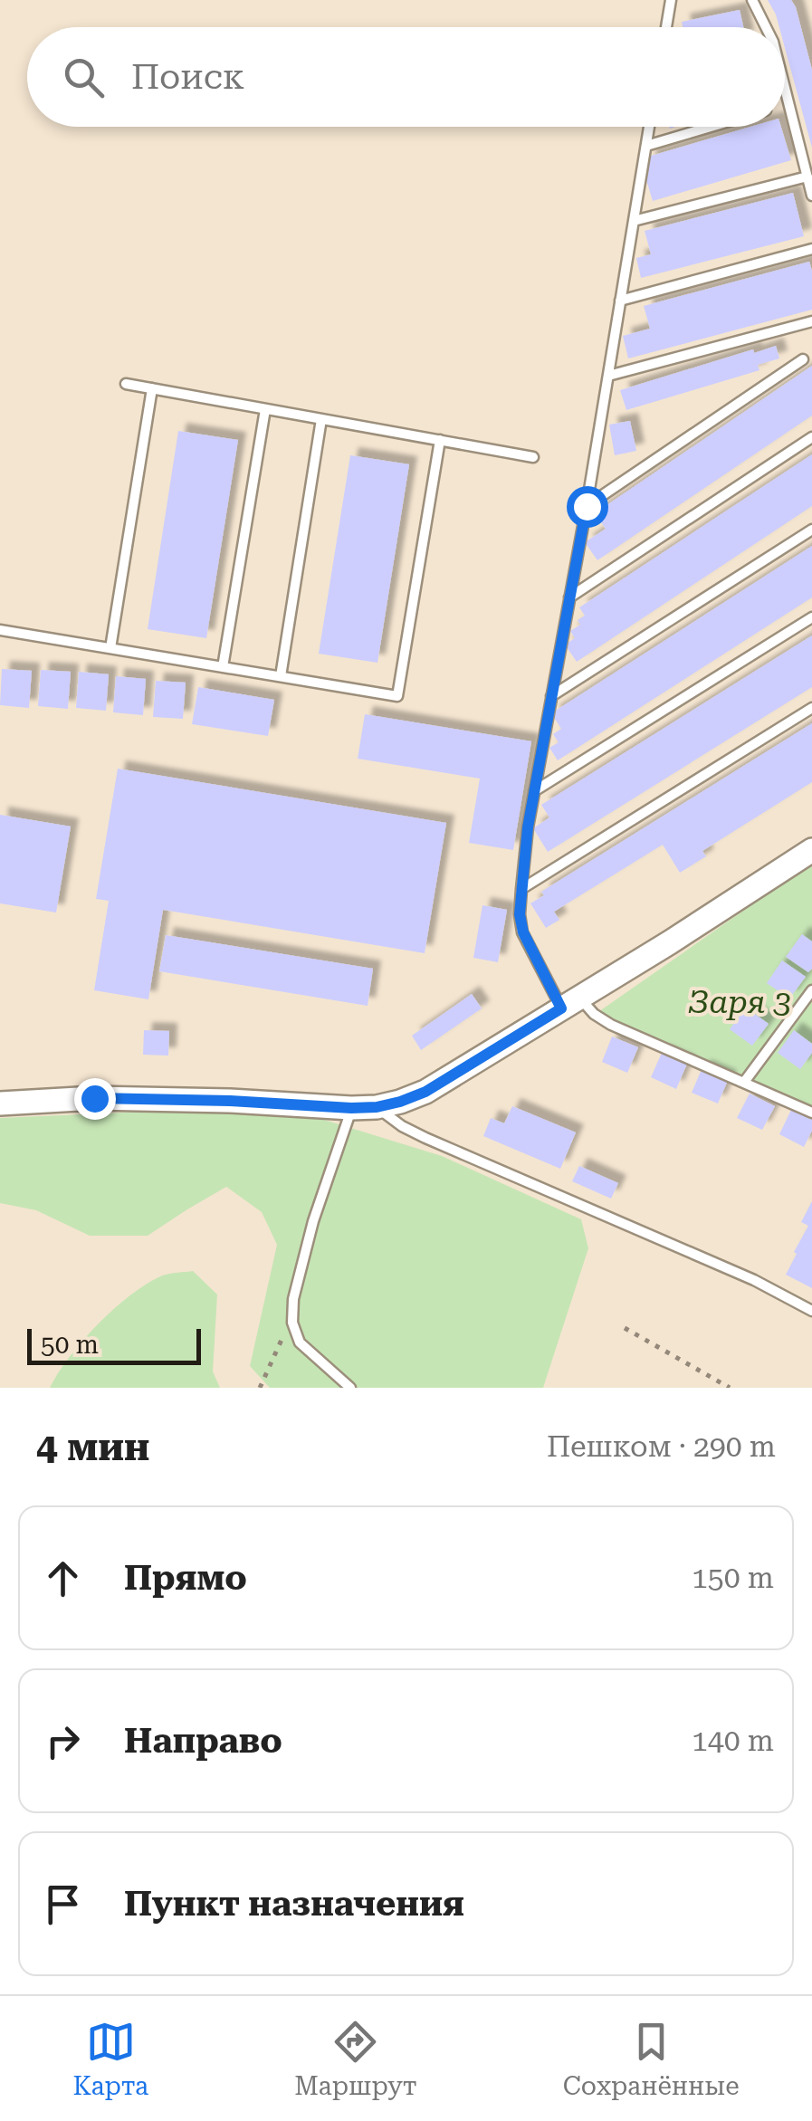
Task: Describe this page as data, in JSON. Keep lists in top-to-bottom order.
{
  "parks": ["Заря 3"],
  "scale_bar": "50 m",
  "page": {
    "search": "Поиск",
    "scale": "50 m",
    "heading": ["4 мин", "Пешком · 290 m"],
    "list": [
      ["Прямо", "150 m"],
      ["Направо", "140 m"],
      "Пункт назначения"
    ],
    "nav": ["Карта", "Маршрут", "Сохранённые"]
  }
}
